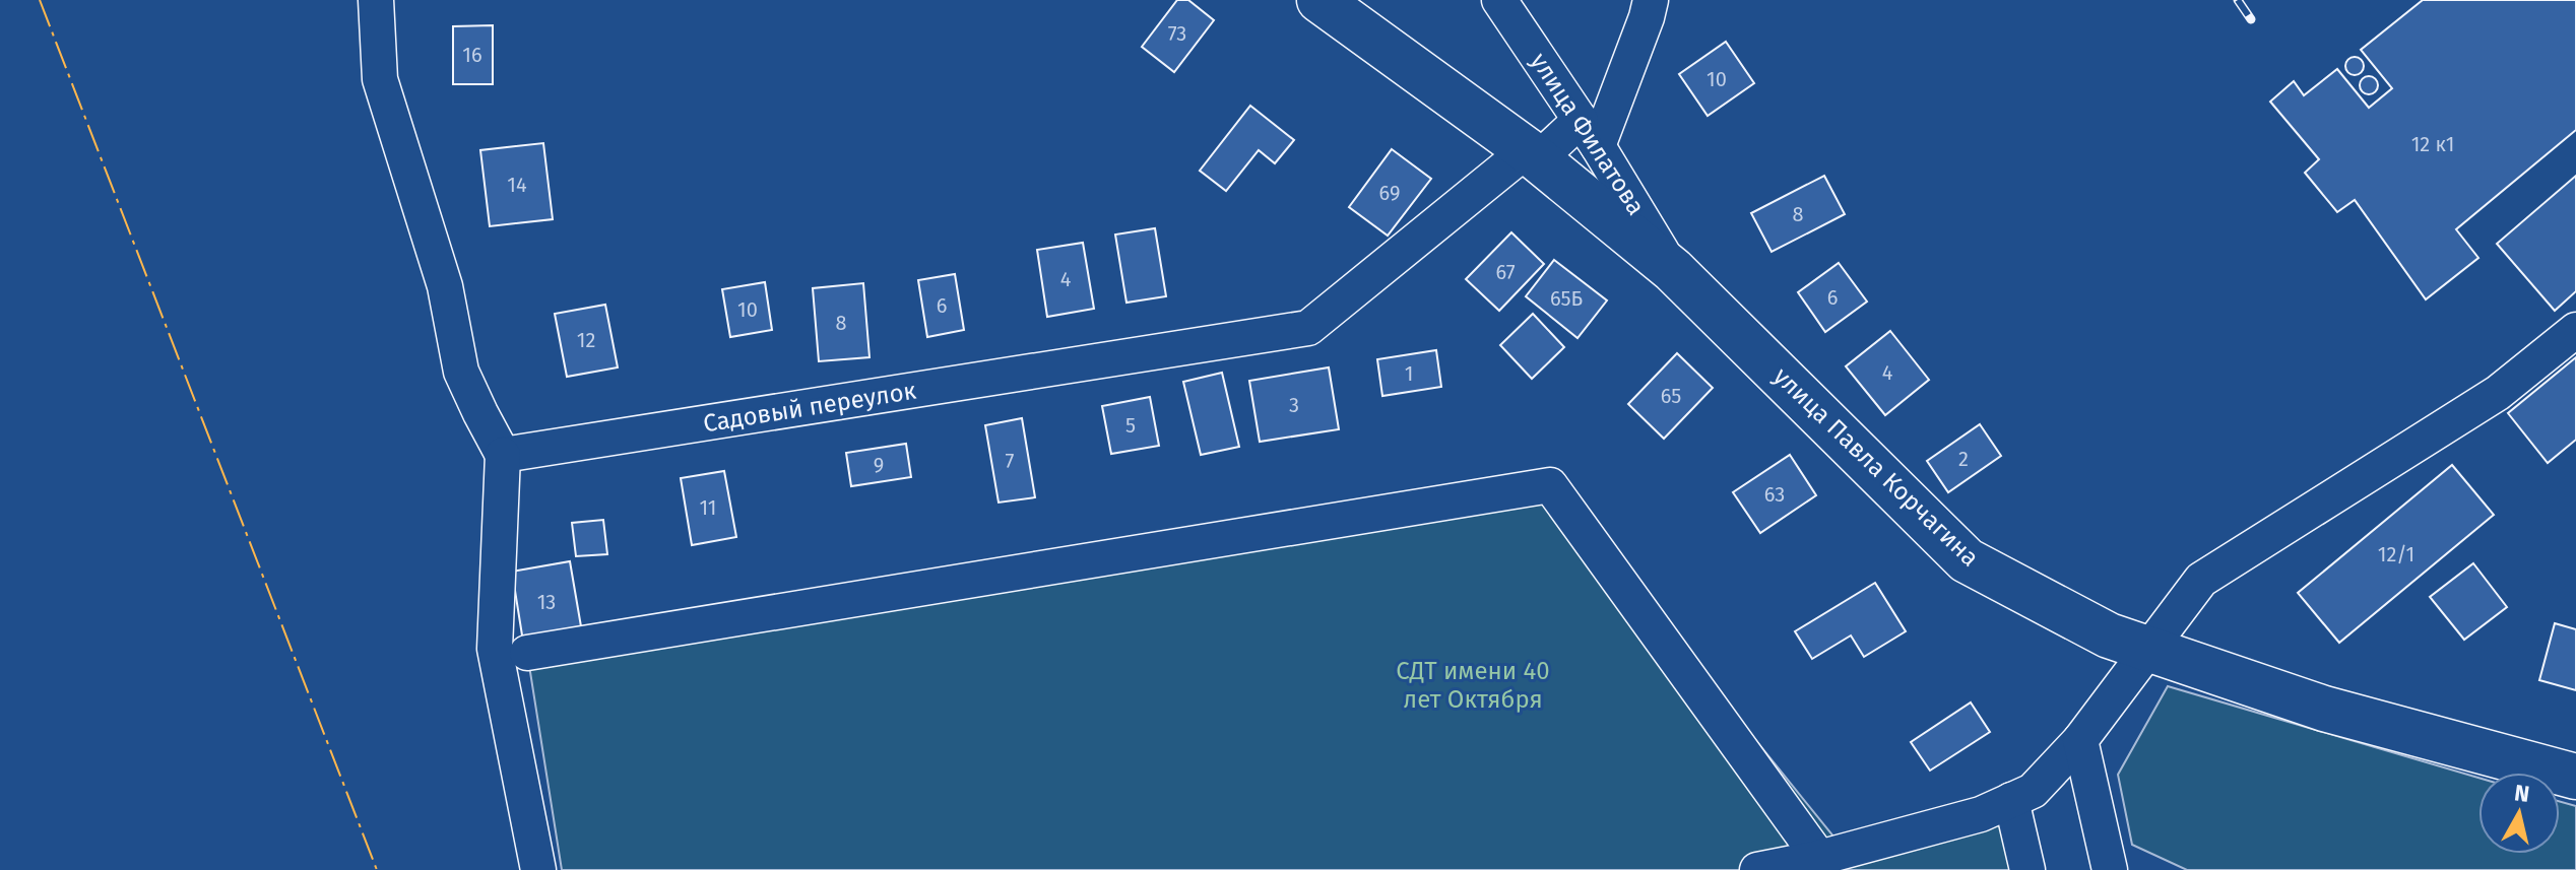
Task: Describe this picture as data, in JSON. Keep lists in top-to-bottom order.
{
  "streets": {
    "main road": ["улица Павла Корчагина"],
    "street": ["улица Филатова", "Садовый переулок"]
  },
  "crossings": [
    ["улица Филатова", "Садовый переулок"],
    ["улица Филатова", "улица Павла Корчагина"],
    ["Садовый переулок", "улица Павла Корчагина"]
  ],
  "parks": ["СДТ имени 40 лет Октября"],
  "house_numbers": [
    "73",
    "16",
    "10",
    "12 к1",
    "14",
    "69",
    "8",
    "67",
    "4",
    "6",
    "65Б",
    "6",
    "10",
    "8",
    "12",
    "4",
    "1",
    "65",
    "3",
    "5",
    "2",
    "7",
    "9",
    "63",
    "11",
    "12/1",
    "13"
  ],
  "north": "top"
}
